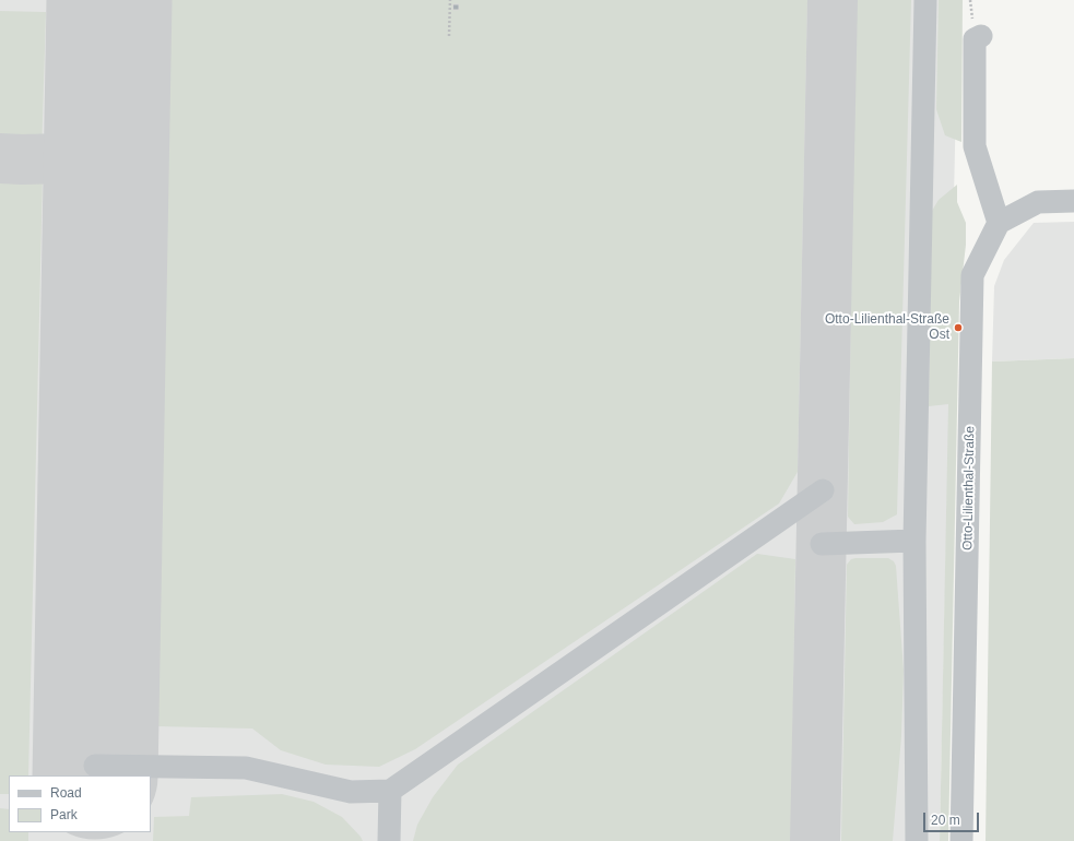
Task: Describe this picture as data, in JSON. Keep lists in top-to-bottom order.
{
  "streets": {
    "street": ["Otto-Lilienthal-Straße"]
  },
  "places": ["Otto-Lilienthal-Straße Ost"],
  "legend": ["Road", "Park"],
  "scale_bar": "20 m"
}
